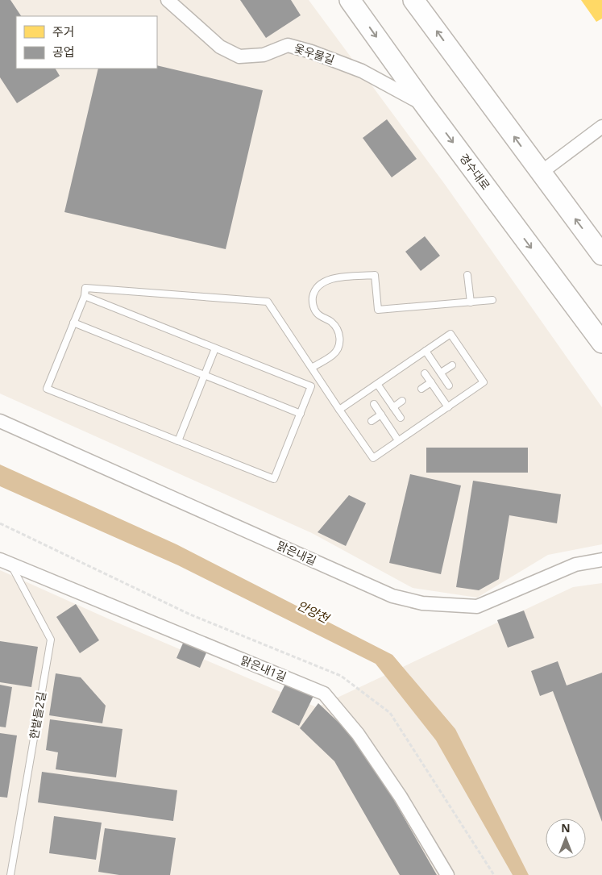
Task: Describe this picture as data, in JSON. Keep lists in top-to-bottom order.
{
  "streets": {
    "main road": ["경수대로"],
    "street": ["옻우물길", "맑은내길", "맑은내1길"],
    "lane": ["한밭들2길"]
  },
  "crossings": [
    ["옻우물길", "경수대로"],
    ["맑은내1길", "한밭들2길"]
  ],
  "water": ["안양천"],
  "legend": ["주거", "공업"],
  "north": "top"
}
